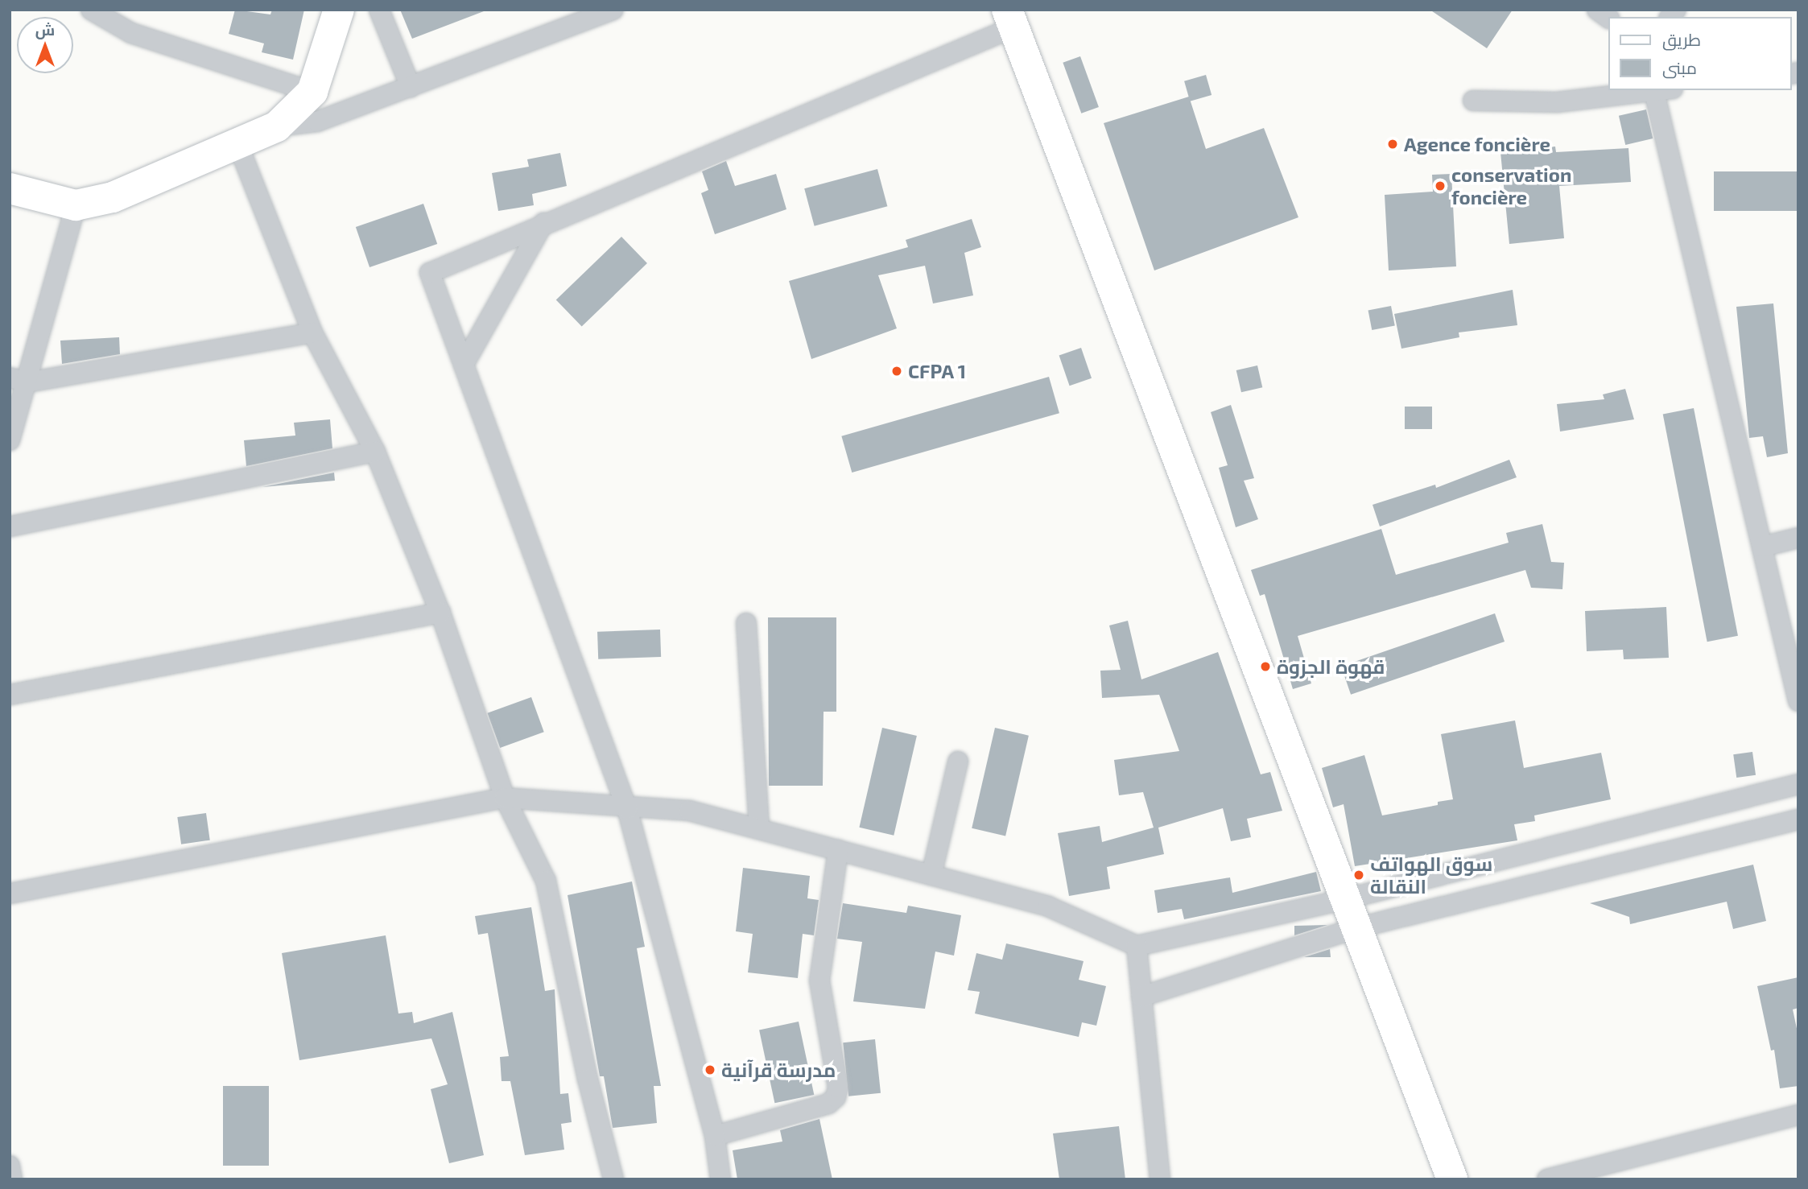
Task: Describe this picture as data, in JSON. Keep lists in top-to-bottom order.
{
  "places": [
    "Agence foncière",
    "conservation foncière",
    "CFPA 1",
    "قهوة الجزوة",
    "سوق الهواتف النقالة",
    "مدرسة قرآنية"
  ],
  "legend": ["طريق", "مبنى"],
  "north": "top"
}
